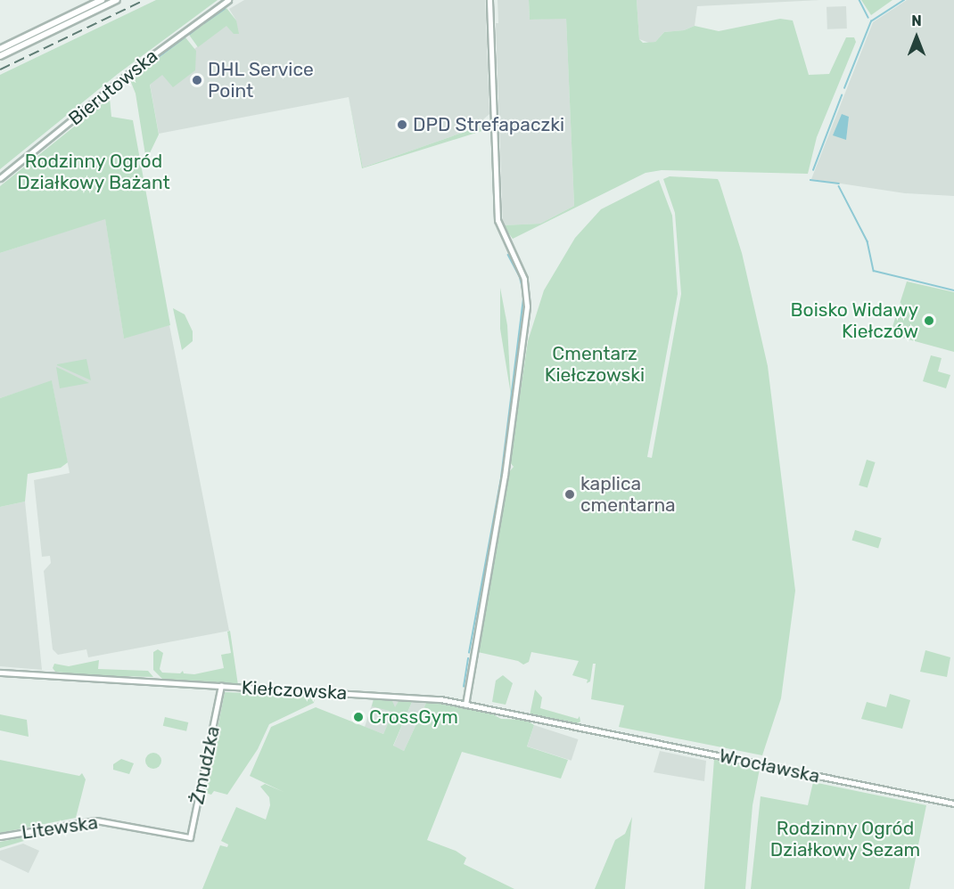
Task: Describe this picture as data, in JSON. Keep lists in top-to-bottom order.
{
  "streets": {
    "street": [
      "Bierutowska",
      "Kiełczowska",
      "Żmudzka",
      "Wrocławska",
      "Litewska"
    ]
  },
  "crossings": [
    ["Kiełczowska", "Żmudzka"],
    ["Kiełczowska", "Wrocławska"],
    ["Żmudzka", "Litewska"]
  ],
  "parks": ["Rodzinny Ogród Działkowy Bażant", "Cmentarz Kiełczowski", "Rodzinny Ogród Działkowy Sezam"],
  "places": [
    "DHL Service Point",
    "DPD Strefapaczki",
    "Boisko Widawy Kiełczów",
    "kaplica cmentarna",
    "CrossGym"
  ],
  "north": "top"
}
